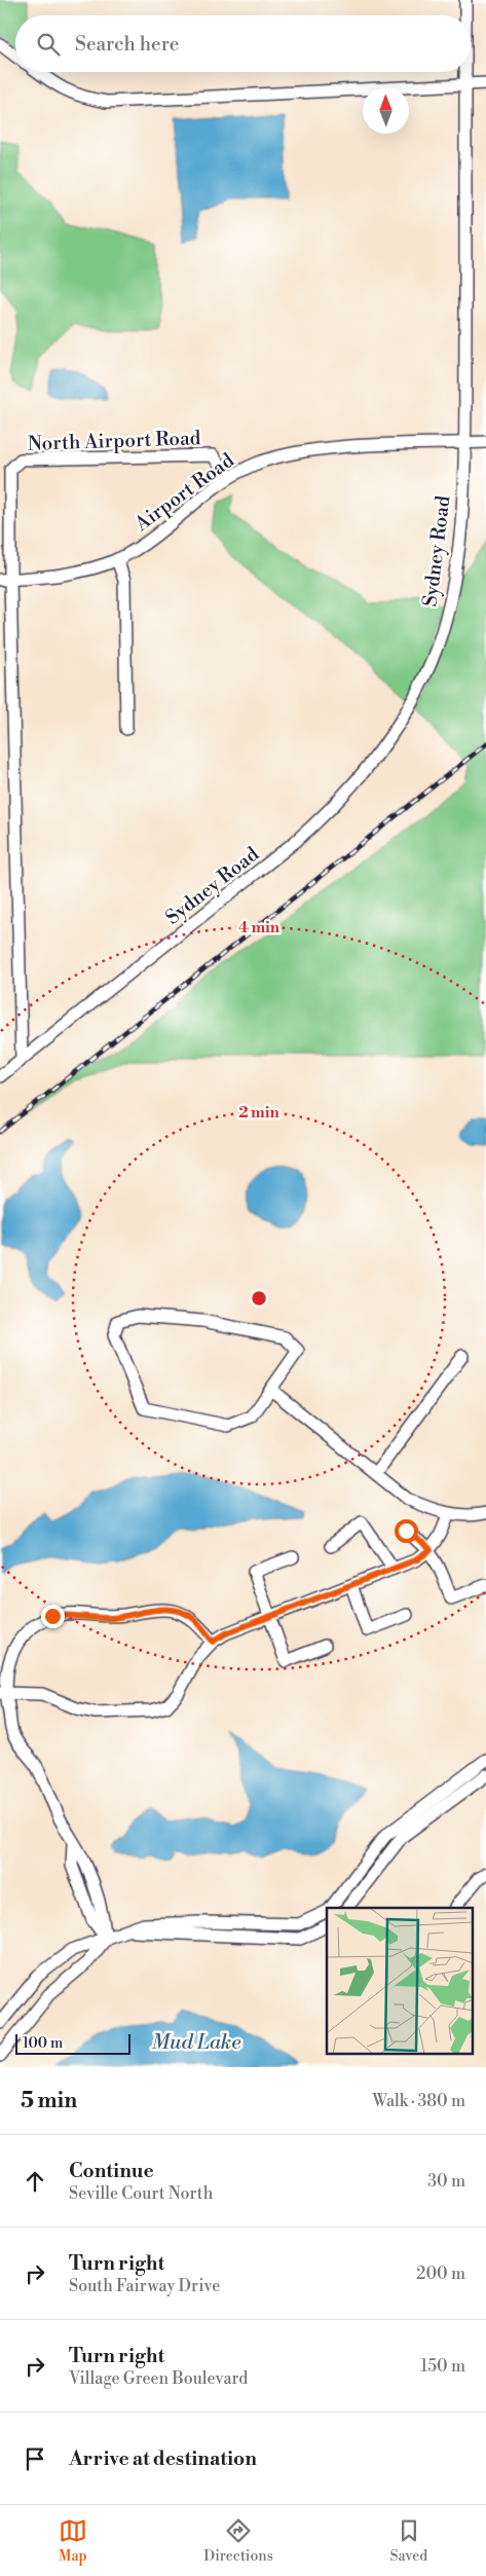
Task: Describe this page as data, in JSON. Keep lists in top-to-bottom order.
{
  "streets": {
    "street": ["North Airport Road", "Airport Road", "Sydney Road"]
  },
  "crossings": [
    ["North Airport Road", "Airport Road"],
    ["Airport Road", "Sydney Road"]
  ],
  "water": ["Mud Lake"],
  "scale_bar": "100 m",
  "north": "top",
  "page": {
    "search": "Search here",
    "scale": "100 m",
    "heading": ["5 min", "Walk · 380 m"],
    "list": [
      ["Continue", "Seville Court North", "30 m"],
      ["Turn right", "South Fairway Drive", "200 m"],
      ["Turn right", "Village Green Boulevard", "150 m"],
      "Arrive at destination"
    ],
    "nav": ["Map", "Directions", "Saved"]
  },
  "rings": ["4 min", "2 min"]
}
